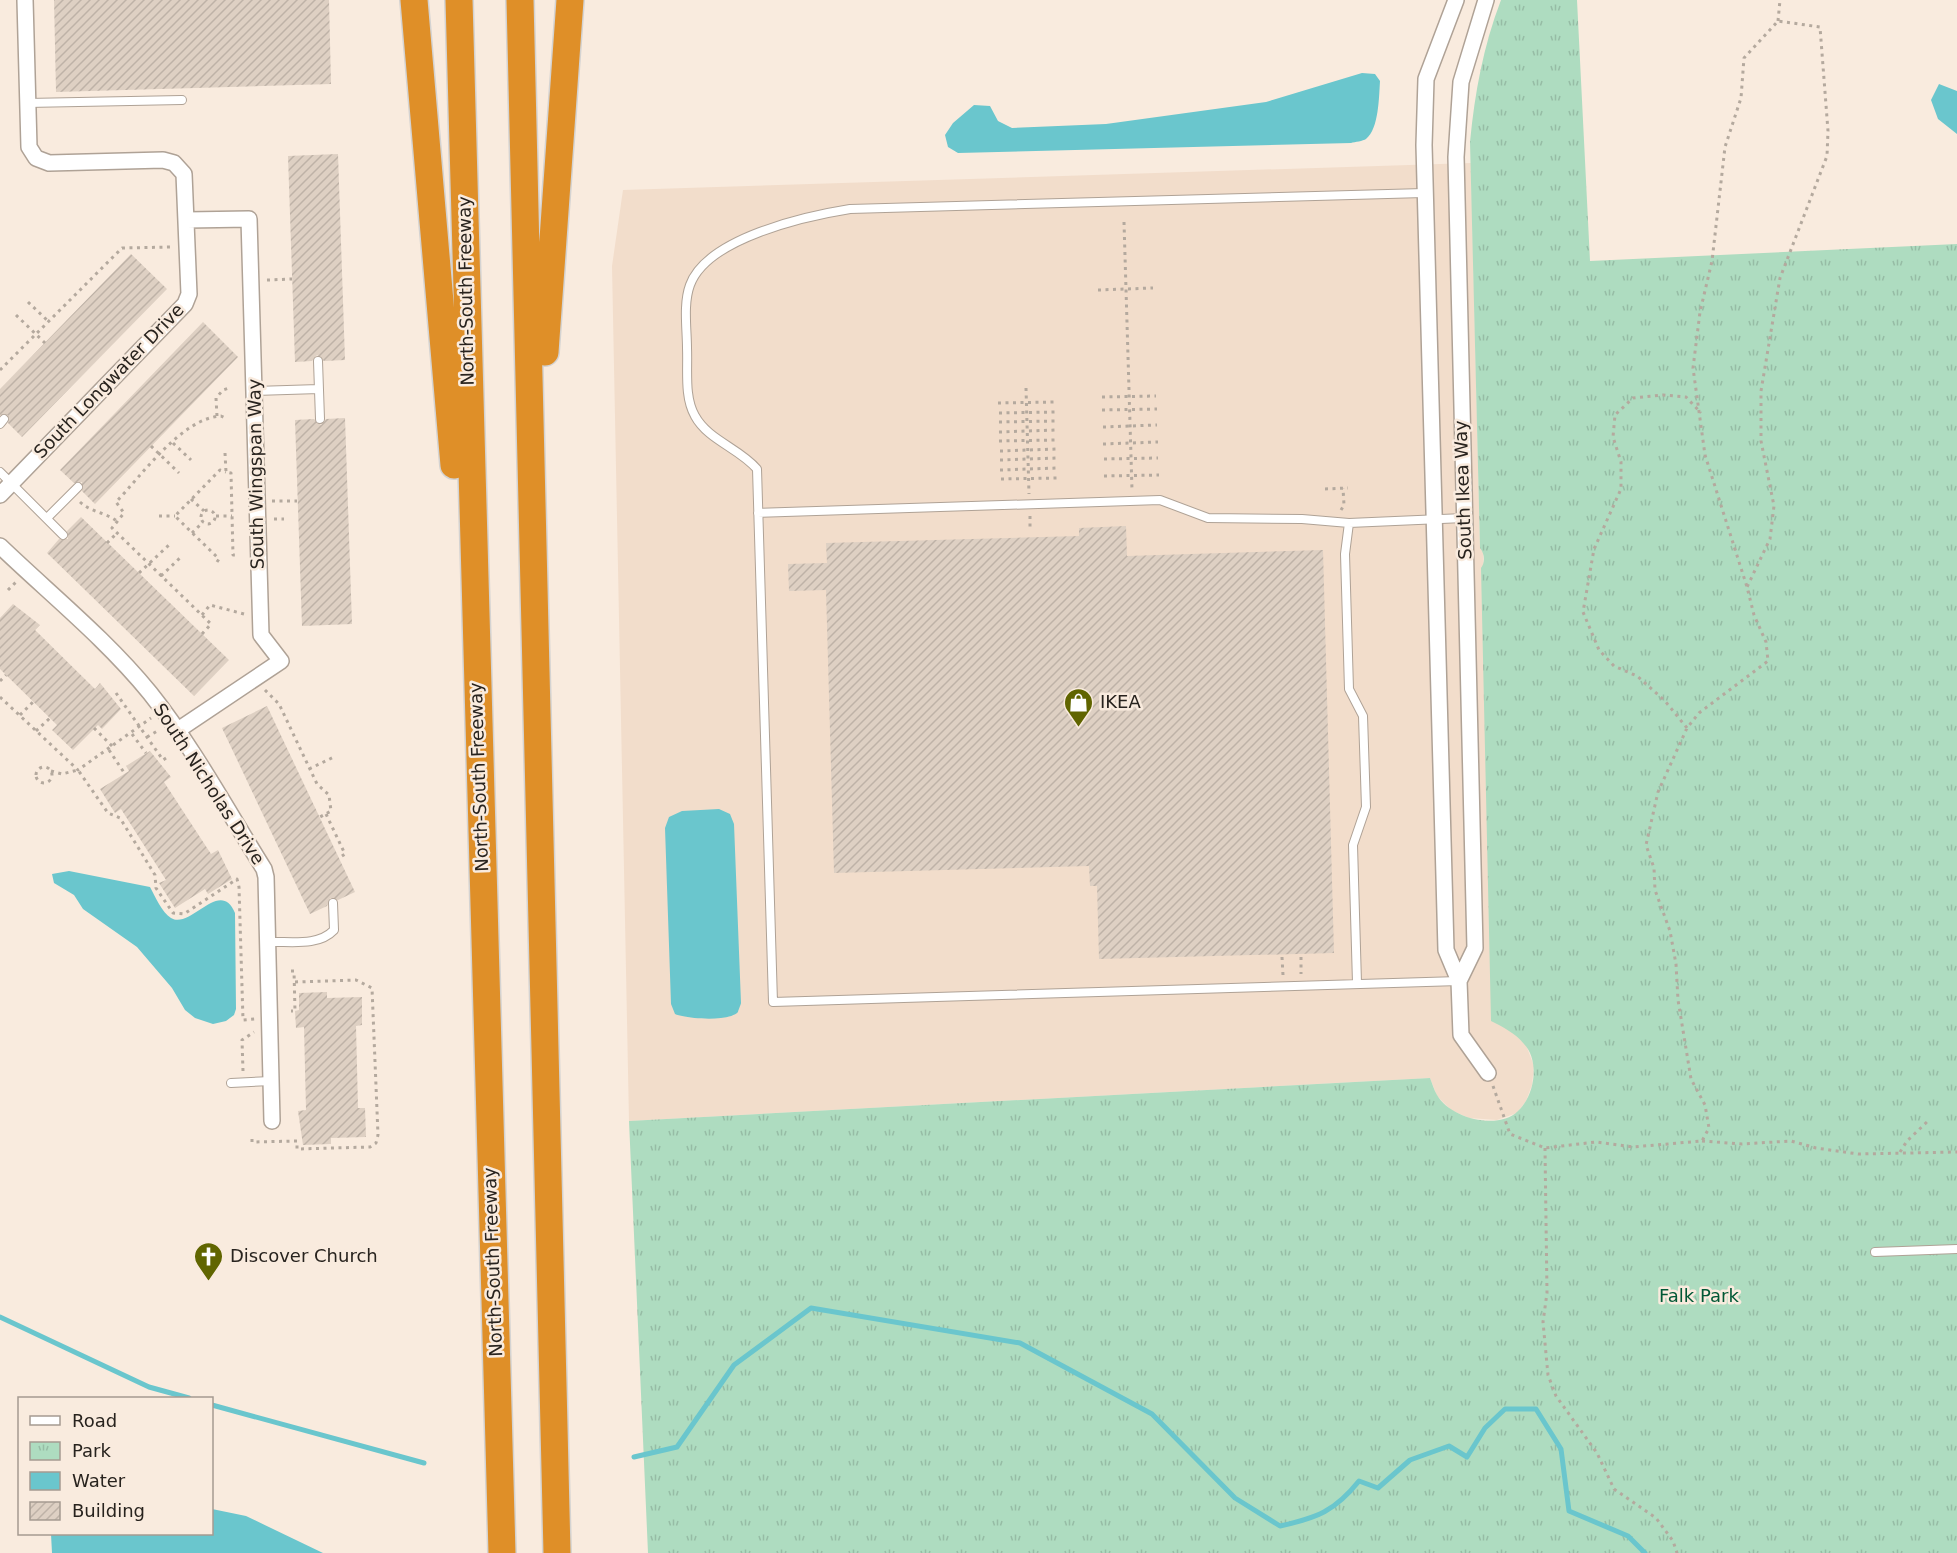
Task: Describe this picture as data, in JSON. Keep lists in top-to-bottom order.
{
  "streets": {
    "highway": ["North-South Freeway"],
    "street": [
      "South Longwater Drive",
      "South Wingspan Way",
      "South Ikea Way",
      "South Nicholas Drive"
    ]
  },
  "crossings": [
    ["South Longwater Drive", "South Wingspan Way"],
    ["South Wingspan Way", "South Nicholas Drive"]
  ],
  "parks": ["Falk Park"],
  "places": {
    "shop": ["IKEA"],
    "church": ["Discover Church"]
  },
  "legend": [
    "Road",
    "Park",
    "Water",
    "Building"
  ]
}
